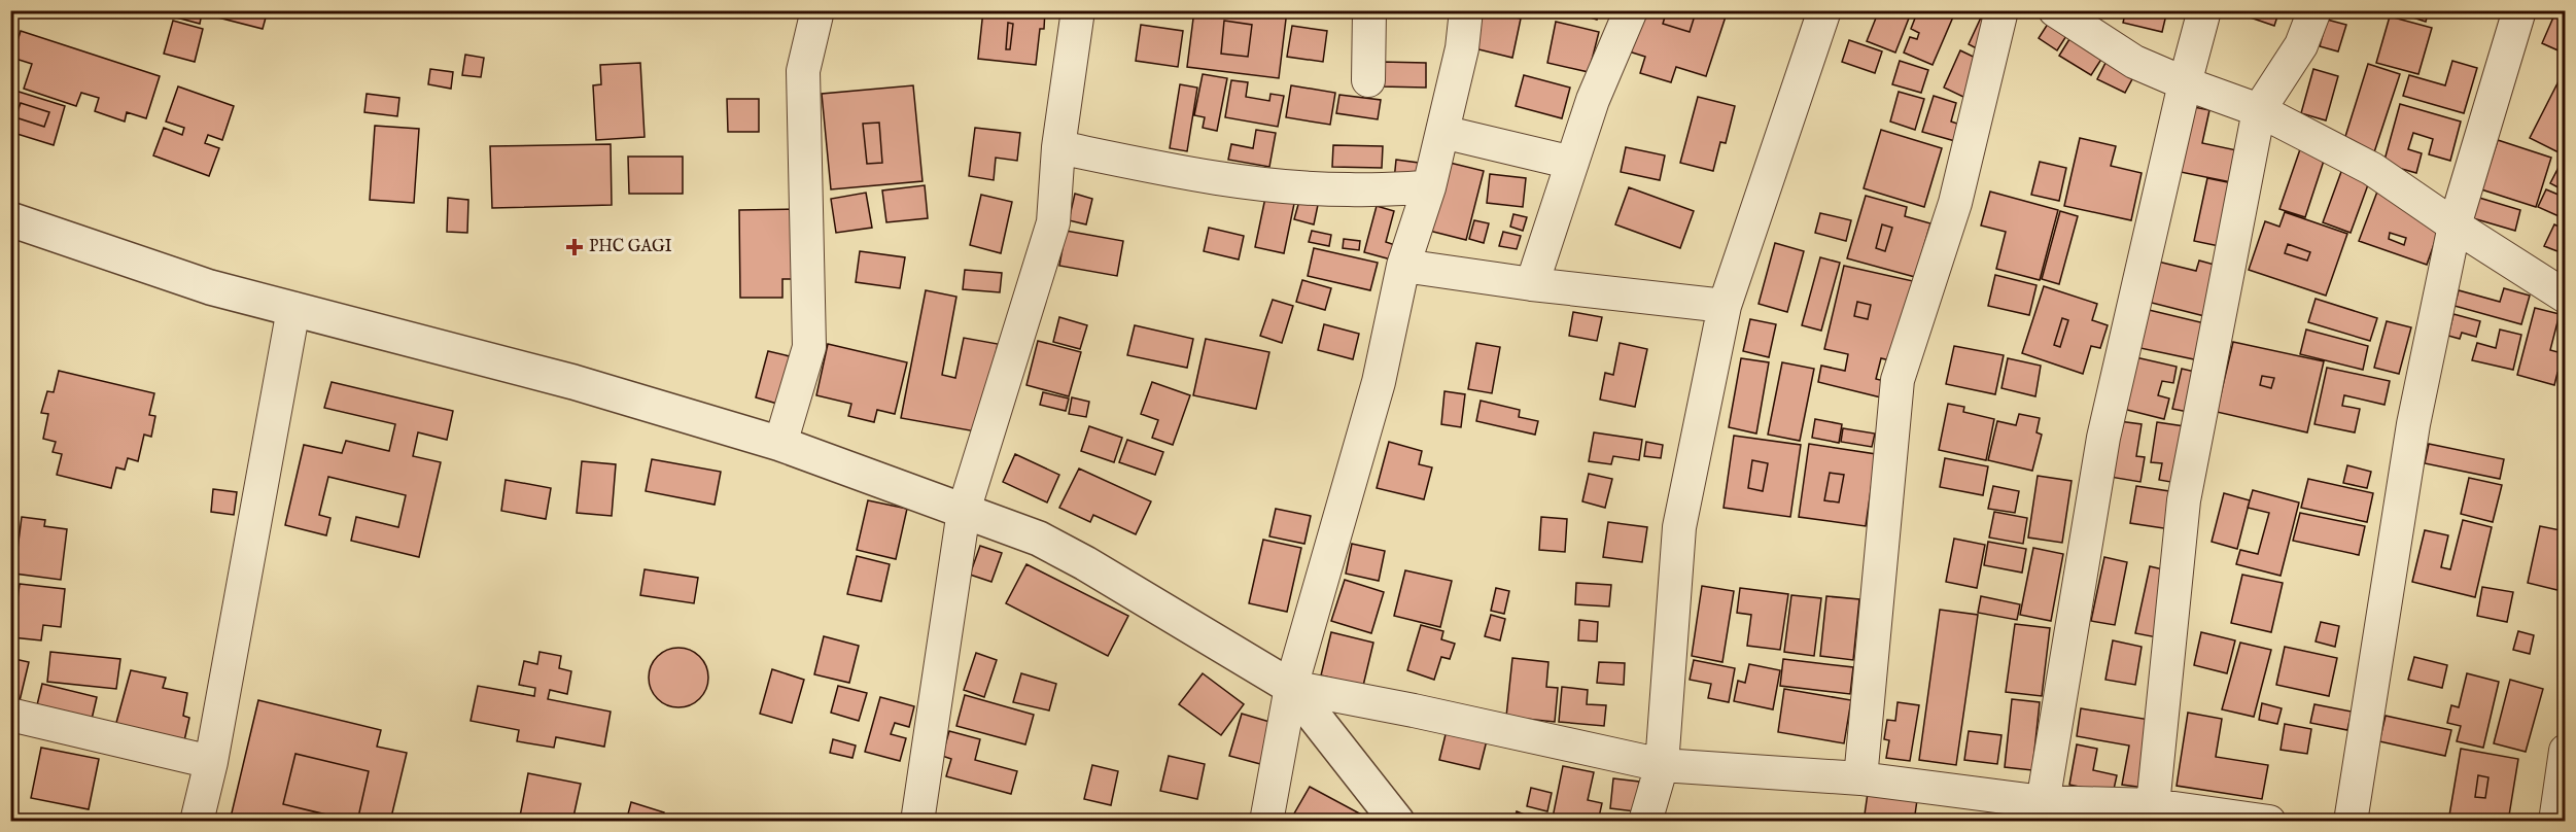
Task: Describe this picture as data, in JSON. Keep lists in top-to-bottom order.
{
  "places": {
    "health": ["PHC GAGI"]
  }
}
